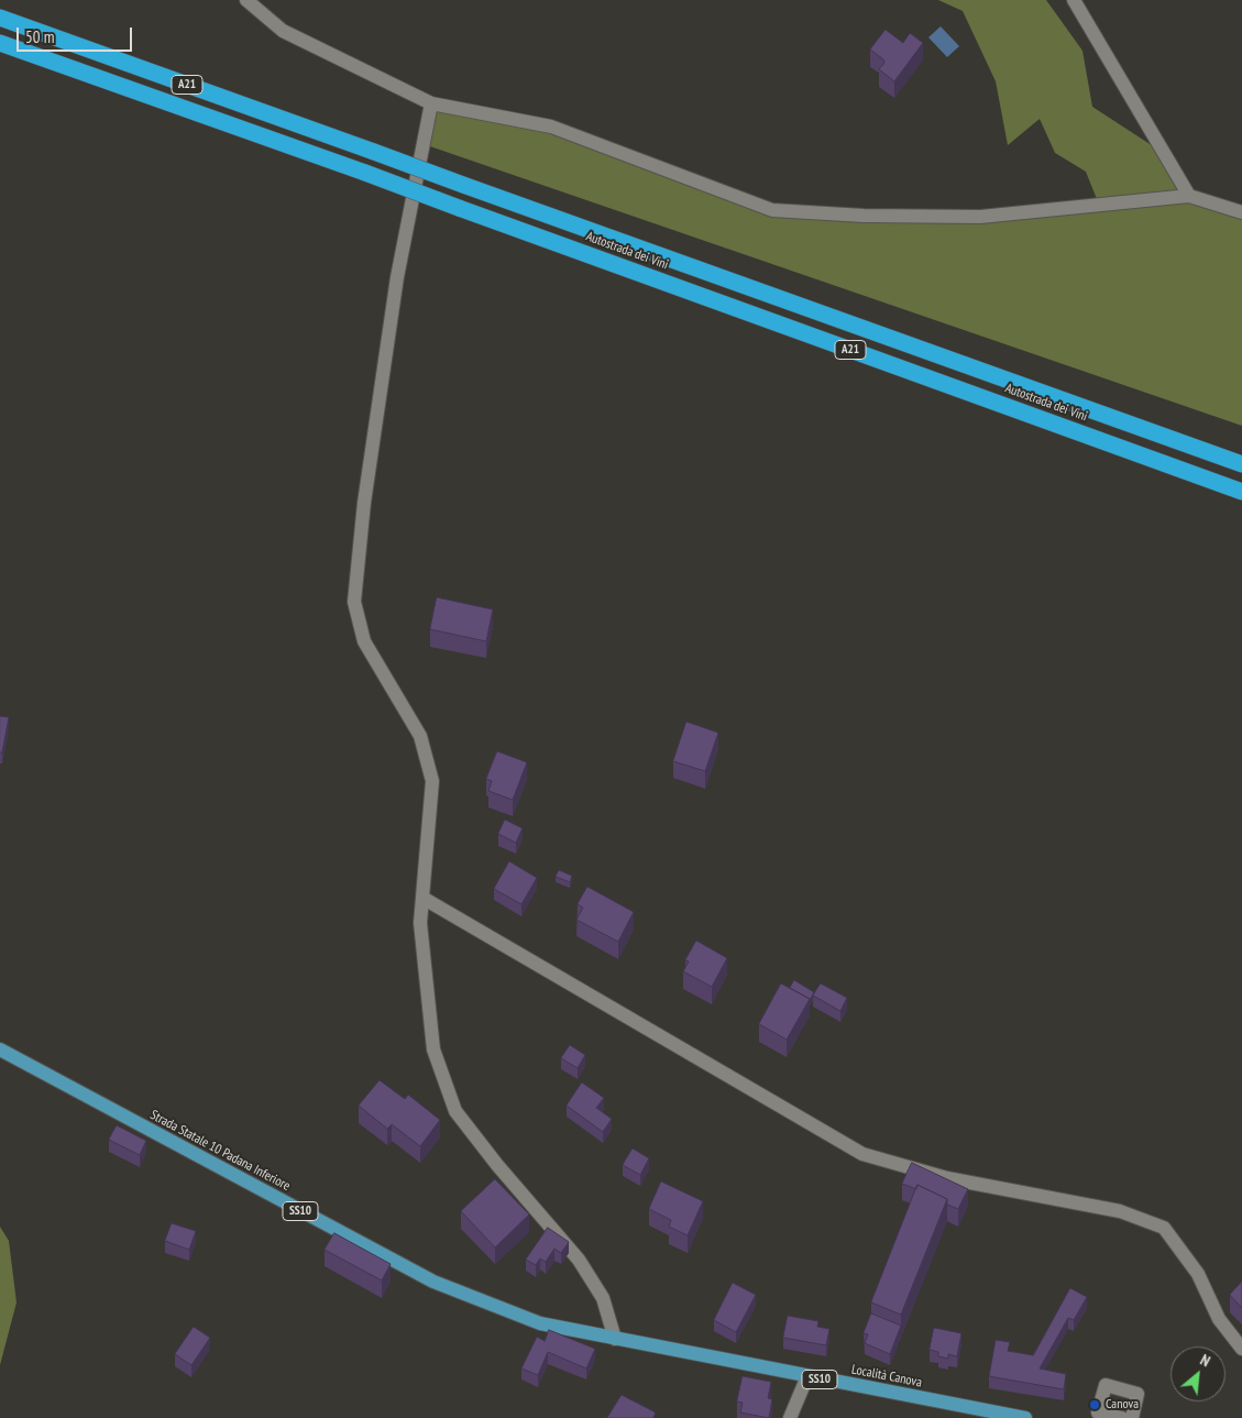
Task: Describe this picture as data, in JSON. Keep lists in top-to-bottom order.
{
  "streets": {
    "highway": ["A21", "Autostrada dei Vini"],
    "main road": ["Strada Statale 10 Padana Inferiore", "SS10", "Località Canova"]
  },
  "crossings": [
    ["Strada Statale 10 Padana Inferiore", "Località Canova"]
  ],
  "places": ["Canova"],
  "scale_bar": "50 m",
  "north": "top right"
}
